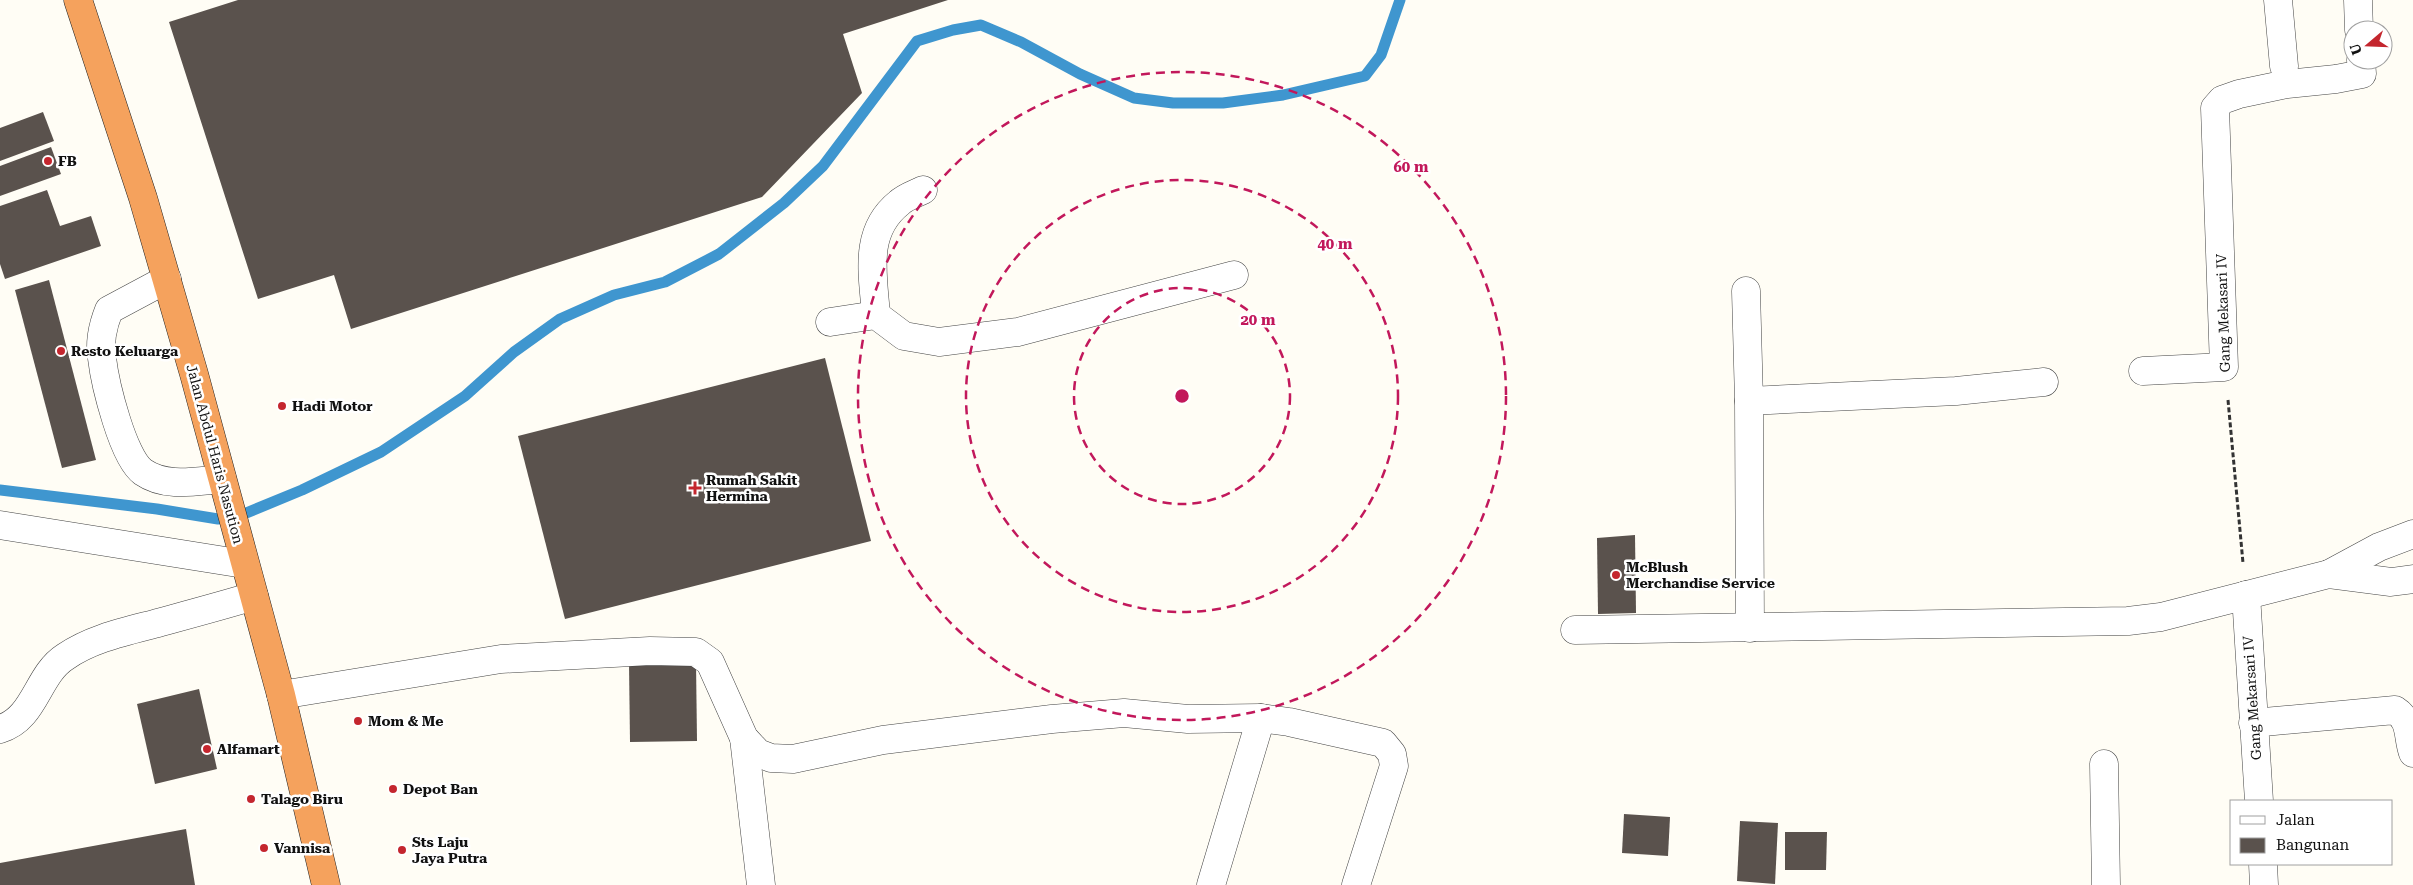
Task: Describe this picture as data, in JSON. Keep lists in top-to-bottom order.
{
  "streets": {
    "highway": ["Jalan Abdul Haris Nasution"],
    "street": ["Gang Mekasari IV", "Gang Mekarsari IV"]
  },
  "crossings": [
    ["Gang Mekasari IV", "Gang Mekarsari IV"]
  ],
  "places": {
    "other": [
      "FB",
      "Resto Keluarga",
      "Hadi Motor",
      "McBlush Merchandise Service",
      "Mom & Me",
      "Alfamart",
      "Depot Ban",
      "Talago Biru",
      "Vannisa",
      "Sts Laju Jaya Putra"
    ],
    "health": ["Rumah Sakit Hermina"]
  },
  "legend": ["Jalan", "Bangunan"],
  "north": "left",
  "rings": ["60 m", "40 m", "20 m"]
}
